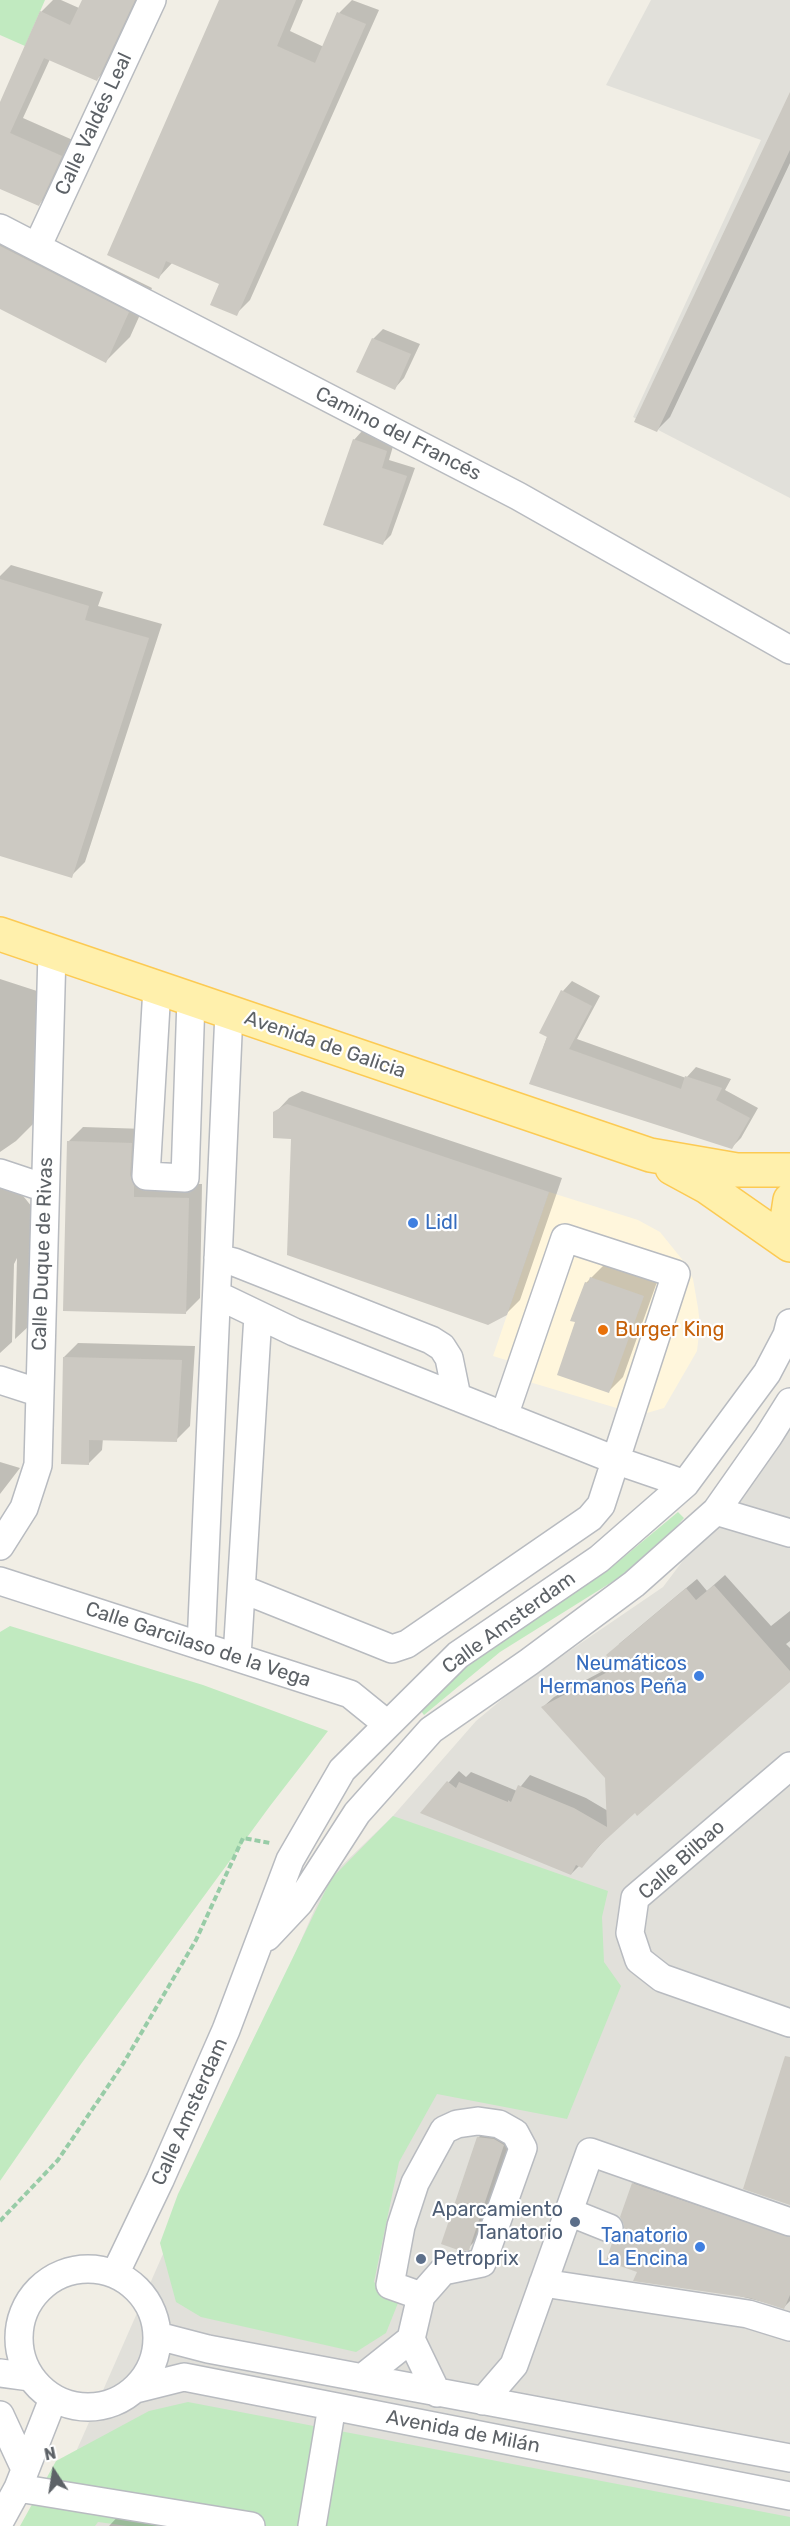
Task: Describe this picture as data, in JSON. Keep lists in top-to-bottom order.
{
  "streets": {
    "main road": ["Avenida de Galicia"],
    "street": [
      "Calle Valdés Leal",
      "Camino del Francés",
      "Calle Duque de Rivas",
      "Calle Amsterdam",
      "Calle Garcilaso de la Vega",
      "Calle Bilbao",
      "Avenida de Milán"
    ]
  },
  "crossings": [
    ["Calle Valdés Leal", "Camino del Francés"],
    ["Avenida de Galicia", "Calle Duque de Rivas"],
    ["Calle Amsterdam", "Calle Garcilaso de la Vega"],
    ["Calle Amsterdam", "Avenida de Milán"]
  ],
  "places": [
    "Lidl",
    "Burger King",
    "Neumáticos Hermanos Peña",
    "Aparcamiento Tanatorio",
    "Tanatorio La Encina",
    "Petroprix"
  ],
  "north": "top"
}
